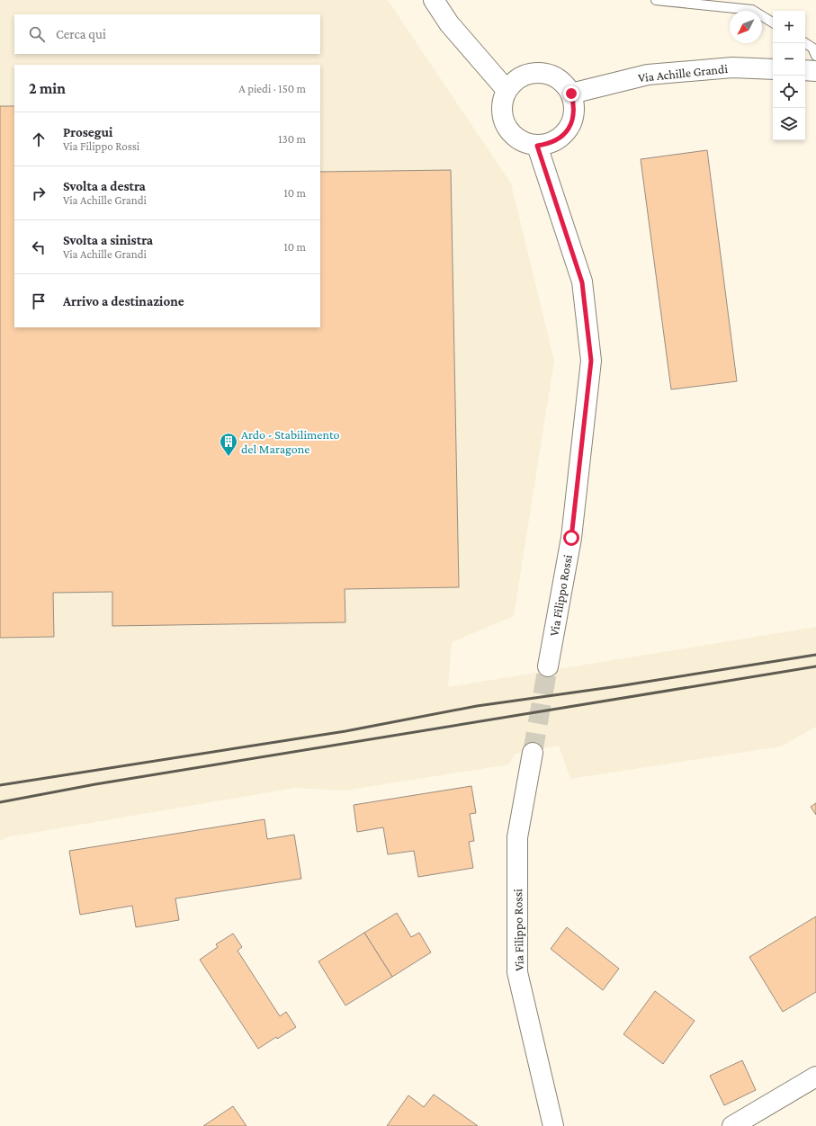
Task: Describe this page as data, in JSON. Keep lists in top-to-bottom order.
{
  "streets": {
    "main road": ["Via Achille Grandi", "Via Filippo Rossi"]
  },
  "crossings": [
    ["Via Achille Grandi", "Via Filippo Rossi"]
  ],
  "places": {
    "building": ["Ardo - Stabilimento del Maragone"]
  },
  "north": "bottom left",
  "page": {
    "map_buttons": ["+", "−"],
    "search": "Cerca qui",
    "heading": ["2 min", "A piedi · 150 m"],
    "list": [
      ["Prosegui", "Via Filippo Rossi", "130 m"],
      ["Svolta a destra", "Via Achille Grandi", "10 m"],
      ["Svolta a sinistra", "Via Achille Grandi", "10 m"],
      "Arrivo a destinazione"
    ]
  }
}
